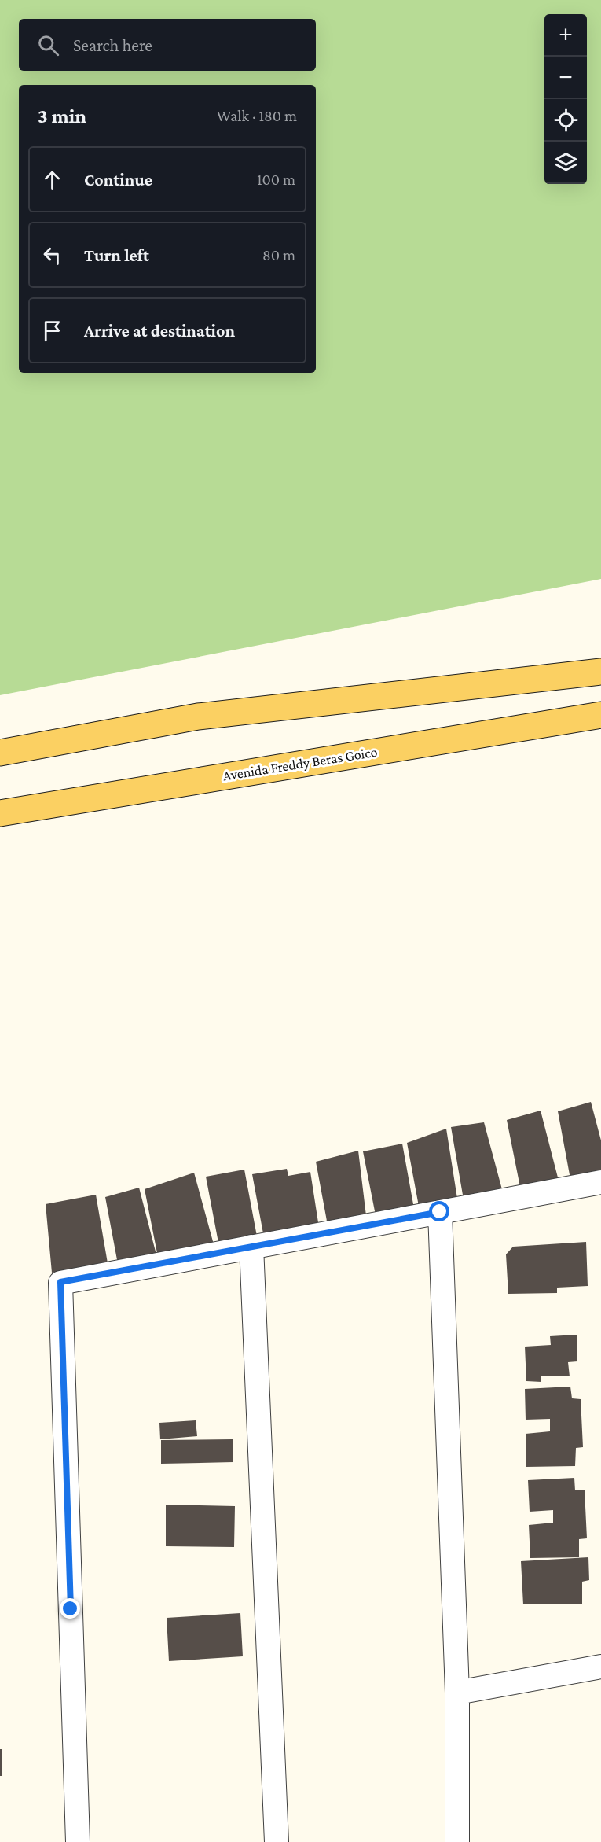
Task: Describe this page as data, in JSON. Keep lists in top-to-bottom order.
{
  "streets": {
    "main road": ["Avenida Freddy Beras Goico"]
  },
  "page": {
    "map_buttons": ["+", "−"],
    "search": "Search here",
    "heading": ["3 min", "Walk · 180 m"],
    "list": [
      ["Continue", "100 m"],
      ["Turn left", "80 m"],
      "Arrive at destination"
    ]
  }
}
